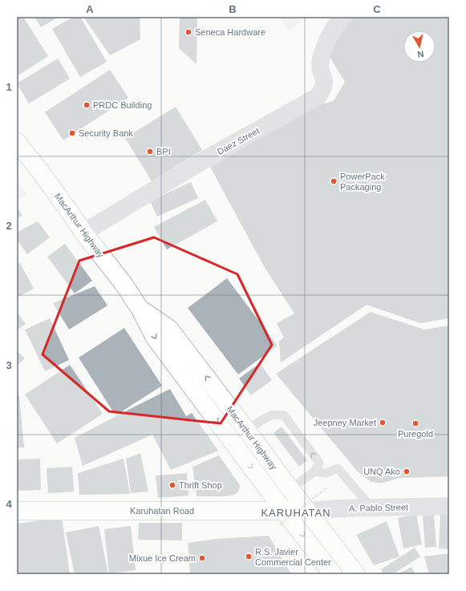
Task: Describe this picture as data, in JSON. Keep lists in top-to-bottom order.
{
  "streets": {
    "main road": ["MacArthur Highway", "Karuhatan Road"],
    "street": ["Daez Street", "A. Pablo Street"]
  },
  "crossings": [
    ["Daez Street", "MacArthur Highway"],
    ["MacArthur Highway", "A. Pablo Street"],
    ["MacArthur Highway", "Karuhatan Road"],
    ["A. Pablo Street", "Karuhatan Road"]
  ],
  "districts": ["KARUHATAN"],
  "places": [
    "Seneca Hardware",
    "PRDC Building",
    "Security Bank",
    "BPI",
    "PowerPack Packaging",
    "Jeepney Market",
    "Puregold",
    "UNQ Ako",
    "Thrift Shop",
    "R.S. Javier Commercial Center",
    "Mixue Ice Cream"
  ],
  "north": "bottom",
  "grid": {
    "columns": ["A", "B", "C"],
    "rows": [
      "1",
      "2",
      "3",
      "4"
    ]
  }
}
